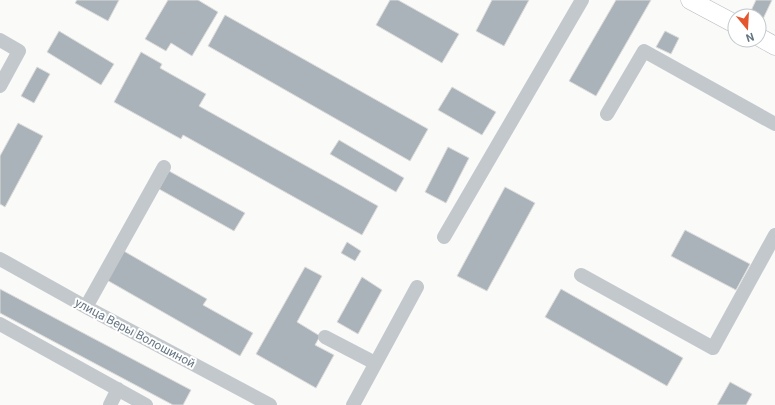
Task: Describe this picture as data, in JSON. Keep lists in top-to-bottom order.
{
  "streets": {
    "street": ["улица Веры Волошиной"]
  },
  "north": "bottom"
}
